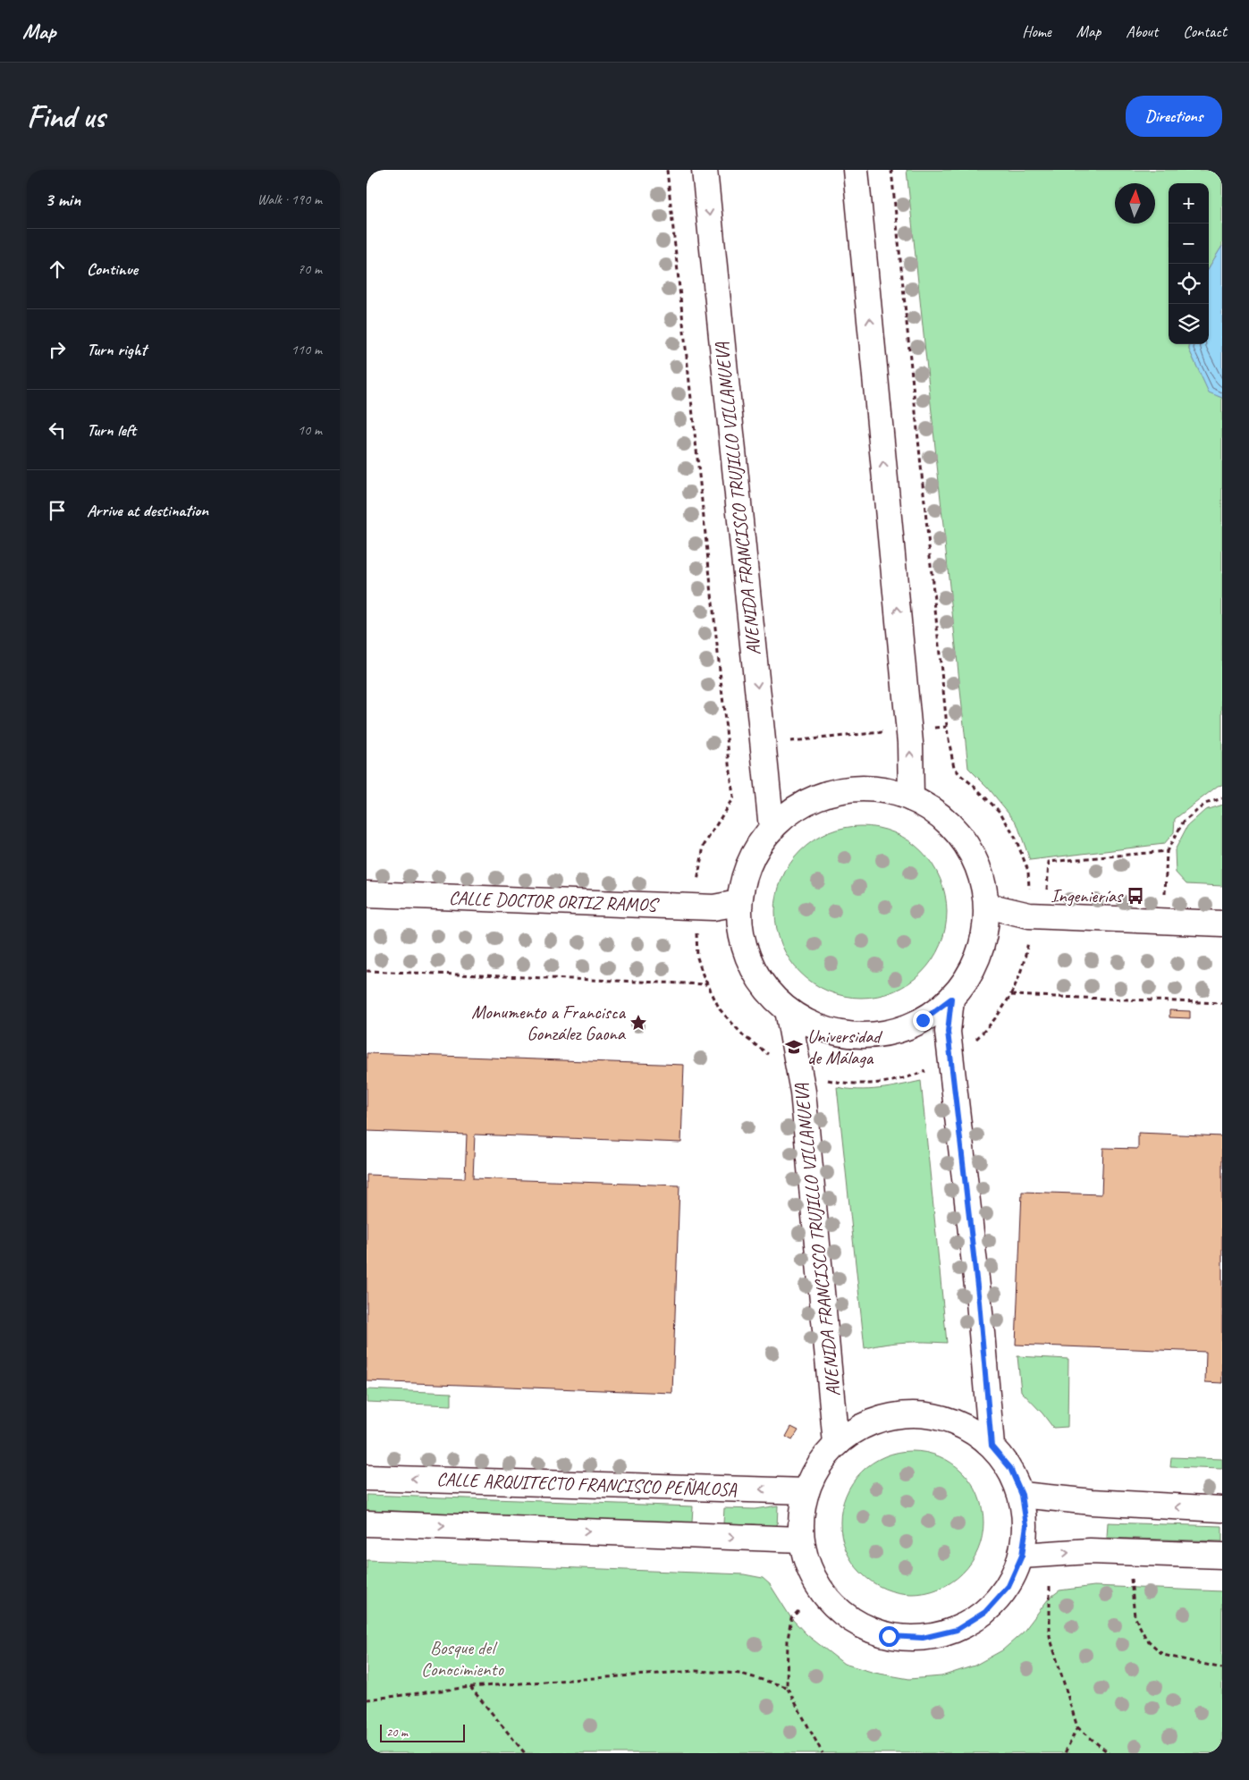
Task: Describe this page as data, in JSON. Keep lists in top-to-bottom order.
{
  "streets": {
    "street": ["AVENIDA FRANCISCO TRUJILLO VILLANUEVA", "CALLE DOCTOR ORTIZ RAMOS", "CALLE ARQUITECTO FRANCISCO PEÑALOSA"]
  },
  "parks": ["Bosque del Conocimiento"],
  "places": {
    "bus stop": ["Ingenierías"],
    "place": ["Monumento a Francisca González Gaona"],
    "school or university": ["Universidad de Málaga"]
  },
  "scale_bar": "20 m",
  "north": "top",
  "page": {
    "header": "Map",
    "nav": [
      "Home",
      "Map",
      "About",
      "Contact"
    ],
    "buttons": "Directions",
    "title": "Find us",
    "heading": ["3 min", "Walk · 190 m"],
    "map_buttons": ["+", "−"],
    "list": [
      ["Continue", "70 m"],
      ["Turn right", "110 m"],
      ["Turn left", "10 m"],
      "Arrive at destination"
    ],
    "scale": "20 m"
  }
}
